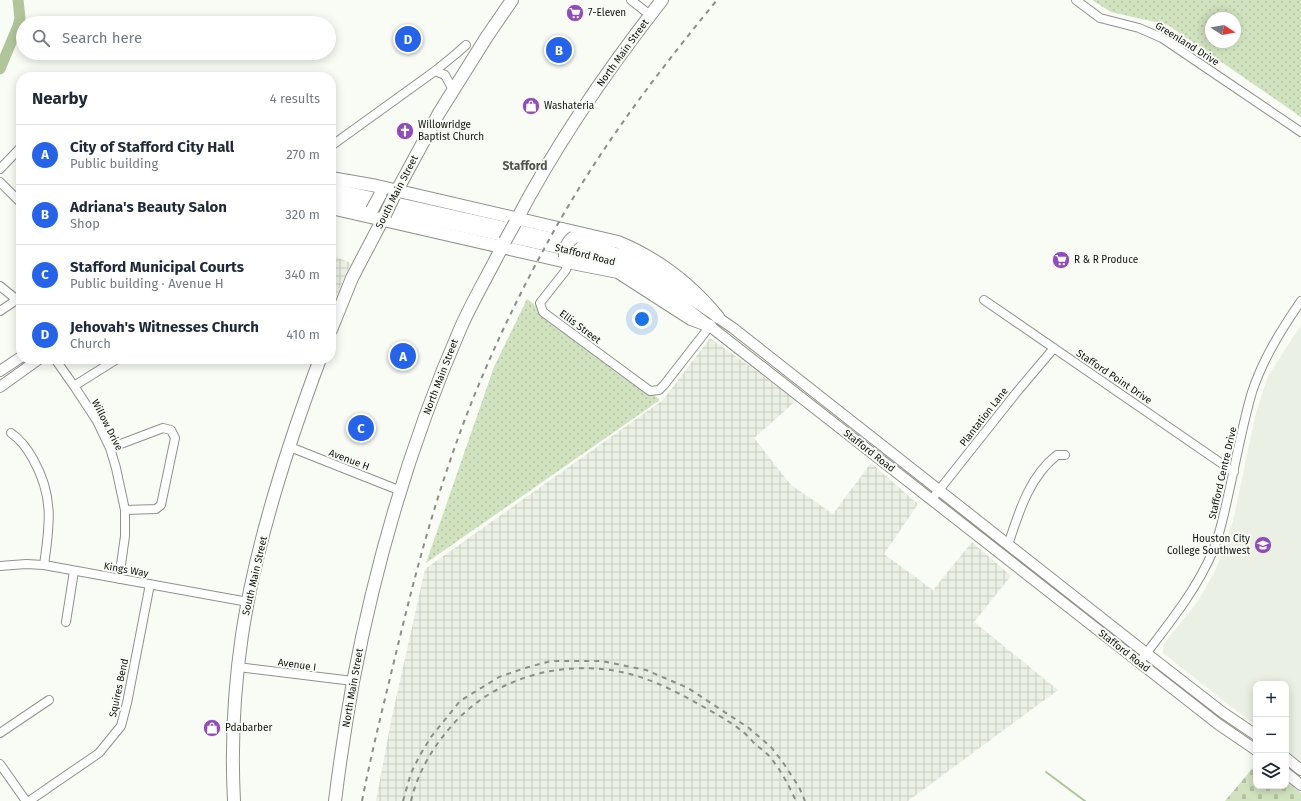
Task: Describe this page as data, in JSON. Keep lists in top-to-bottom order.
{
  "streets": {
    "highway": ["North Main Street", "South Main Street"],
    "main road": ["Stafford Road"],
    "street": [
      "Greenland Drive",
      "Ellis Street",
      "Stafford Point Drive",
      "Plantation Lane",
      "Willow Drive",
      "Avenue H",
      "Stafford Centre Drive",
      "Kings Way",
      "Avenue I",
      "Squires Bend"
    ]
  },
  "crossings": [
    ["North Main Street", "Avenue H"],
    ["North Main Street", "Avenue I"],
    ["South Main Street", "Avenue H"],
    ["South Main Street", "Kings Way"],
    ["South Main Street", "Avenue I"],
    ["Stafford Road", "Ellis Street"],
    ["Stafford Road", "Plantation Lane"],
    ["Stafford Road", "Stafford Centre Drive"],
    ["Stafford Point Drive", "Plantation Lane"],
    ["Stafford Point Drive", "Stafford Centre Drive"],
    ["Willow Drive", "Kings Way"],
    ["Kings Way", "Squires Bend"]
  ],
  "districts": ["Stafford"],
  "places": {
    "supermarket": ["7-Eleven", "R & R Produce"],
    "shop": ["Washateria", "Pdabarber"],
    "church": ["Willowridge Baptist Church"],
    "school or university": ["Houston City College Southwest"]
  },
  "north": "right",
  "page": {
    "search": "Search here",
    "pins": [
      "D",
      "B",
      "A",
      "C"
    ],
    "heading": ["Nearby", "4 results"],
    "list": [
      {
        "mark": "A",
        "name": "City of Stafford City Hall",
        "note": "Public building",
        "value": "270 m"
      },
      {
        "mark": "B",
        "name": "Adriana's Beauty Salon",
        "note": "Shop",
        "value": "320 m"
      },
      {
        "mark": "C",
        "name": "Stafford Municipal Courts",
        "note": "Public building · Avenue H",
        "value": "340 m"
      },
      {
        "mark": "D",
        "name": "Jehovah's Witnesses Church",
        "note": "Church",
        "value": "410 m"
      }
    ],
    "map_buttons": ["+", "−"]
  }
}
